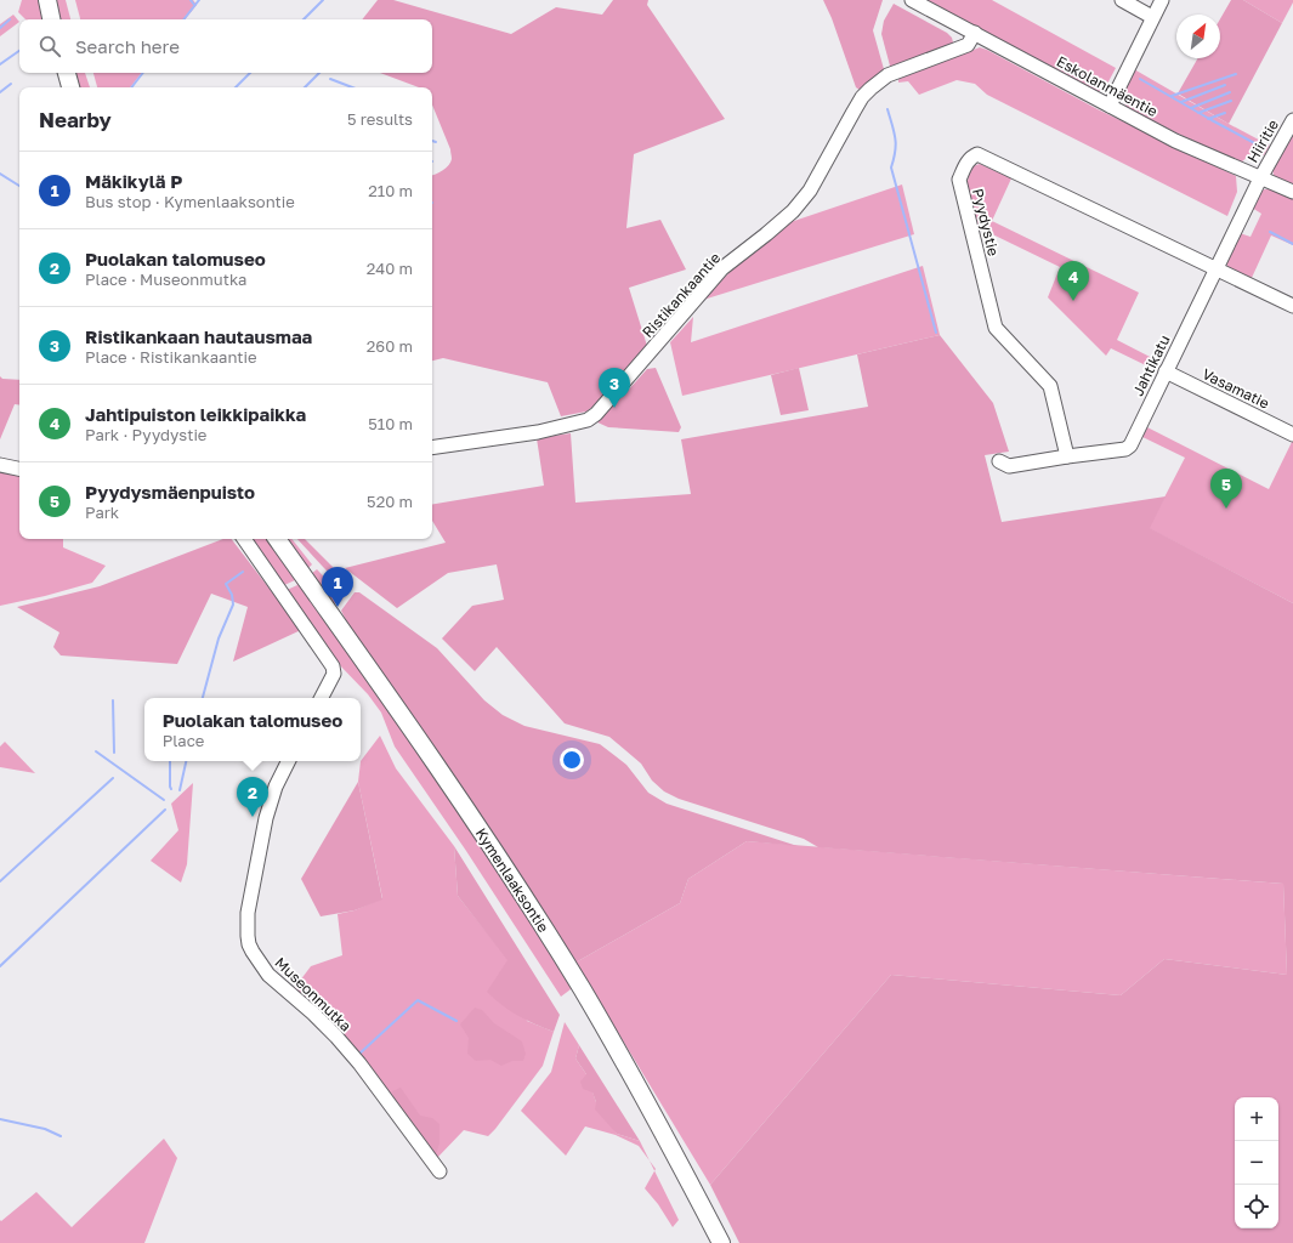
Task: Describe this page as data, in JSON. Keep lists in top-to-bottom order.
{
  "streets": {
    "main road": ["Kymenlaaksontie"],
    "street": [
      "Eskolanmäentie",
      "Hiiritie",
      "Pyydystie",
      "Ristikankaantie",
      "Jahtikatu",
      "Vasamatie",
      "Museonmutka"
    ]
  },
  "crossings": [
    ["Eskolanmäentie", "Hiiritie"],
    ["Eskolanmäentie", "Ristikankaantie"],
    ["Eskolanmäentie", "Jahtikatu"],
    ["Hiiritie", "Jahtikatu"],
    ["Pyydystie", "Jahtikatu"],
    ["Jahtikatu", "Vasamatie"]
  ],
  "north": "top right",
  "page": {
    "search": "Search here",
    "heading": ["Nearby", "5 results"],
    "list": [
      {
        "mark": "1",
        "name": "Mäkikylä P",
        "note": "Bus stop · Kymenlaaksontie",
        "value": "210 m"
      },
      {
        "mark": "2",
        "name": "Puolakan talomuseo",
        "note": "Place · Museonmutka",
        "value": "240 m"
      },
      {
        "mark": "3",
        "name": "Ristikankaan hautausmaa",
        "note": "Place · Ristikankaantie",
        "value": "260 m"
      },
      {
        "mark": "4",
        "name": "Jahtipuiston leikkipaikka",
        "note": "Park · Pyydystie",
        "value": "510 m"
      },
      {
        "mark": "5",
        "name": "Pyydysmäenpuisto",
        "note": "Park",
        "value": "520 m"
      }
    ],
    "pins": [
      "4",
      "3",
      "5",
      "1",
      "2"
    ],
    "popup": ["Puolakan talomuseo", "Place"],
    "map_buttons": ["+", "−"]
  }
}
